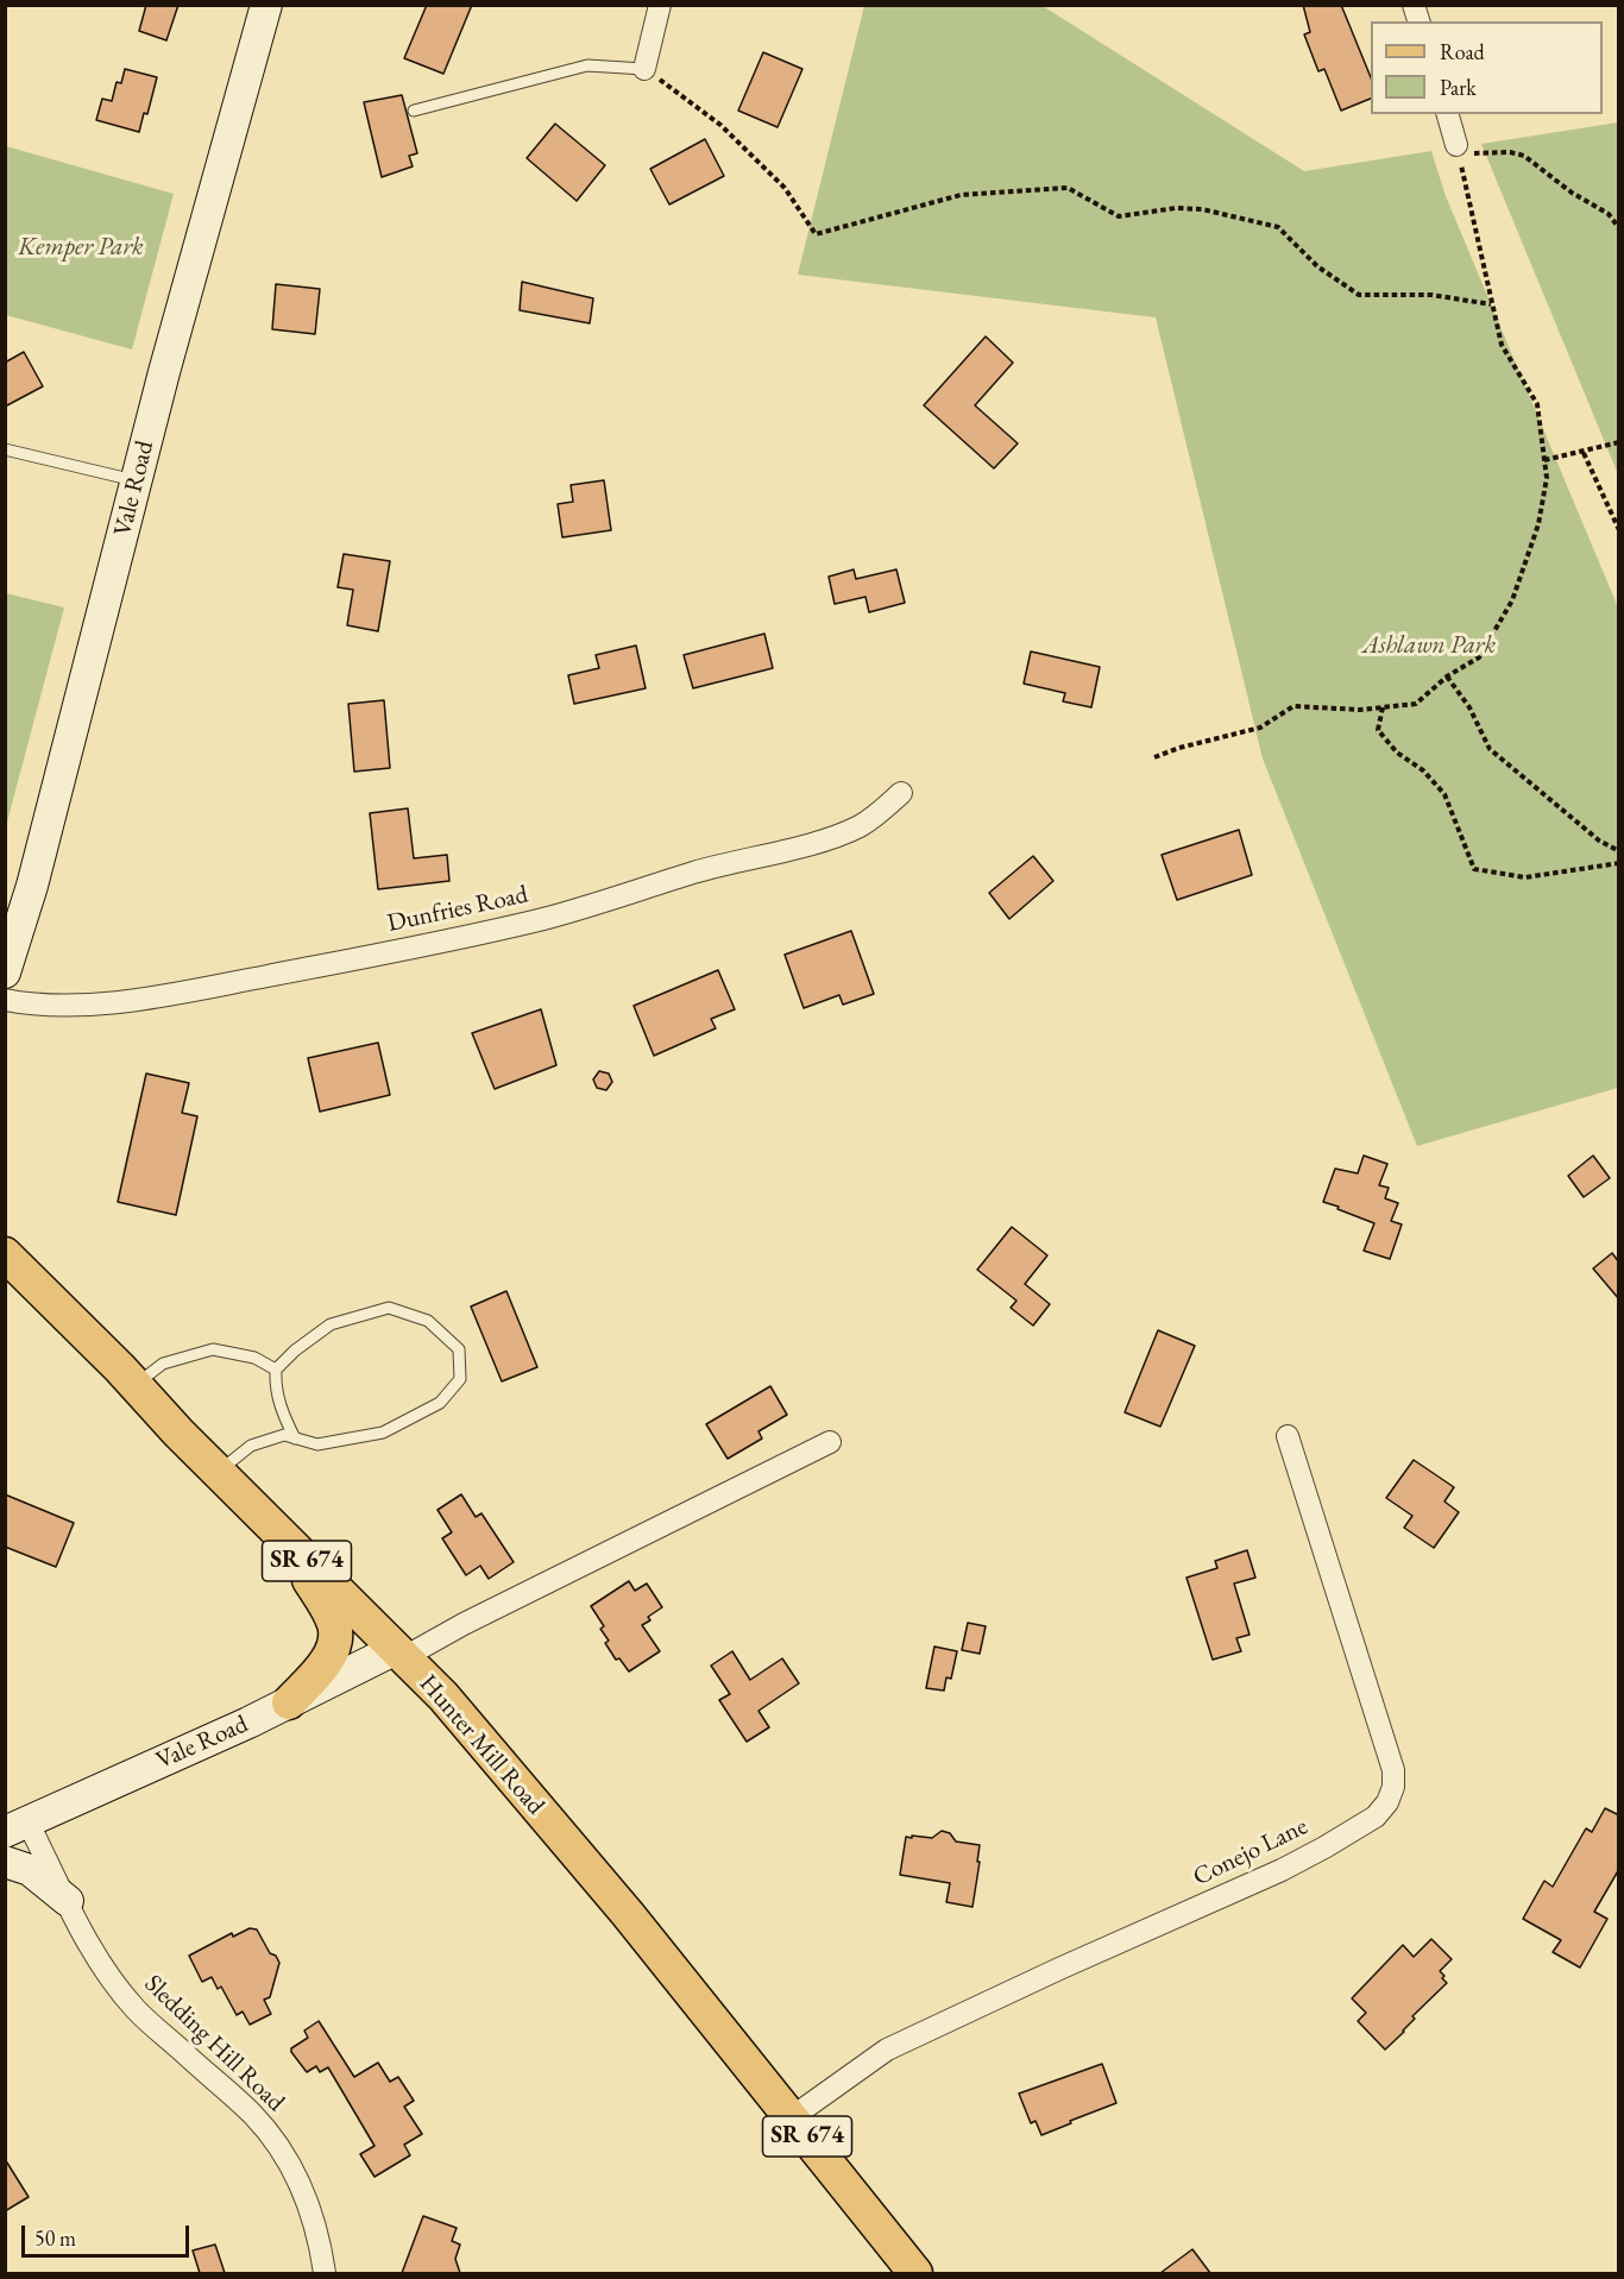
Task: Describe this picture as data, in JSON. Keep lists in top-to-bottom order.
{
  "streets": {
    "main road": ["Vale Road", "SR 674", "Hunter Mill Road"],
    "street": ["Dunfries Road", "Conejo Lane", "Sledding Hill Road"]
  },
  "crossings": [
    ["Vale Road", "Hunter Mill Road"],
    ["Vale Road", "Sledding Hill Road"],
    ["Hunter Mill Road", "Conejo Lane"]
  ],
  "parks": ["Kemper Park", "Ashlawn Park"],
  "legend": ["Road", "Park"],
  "scale_bar": "50 m"
}
